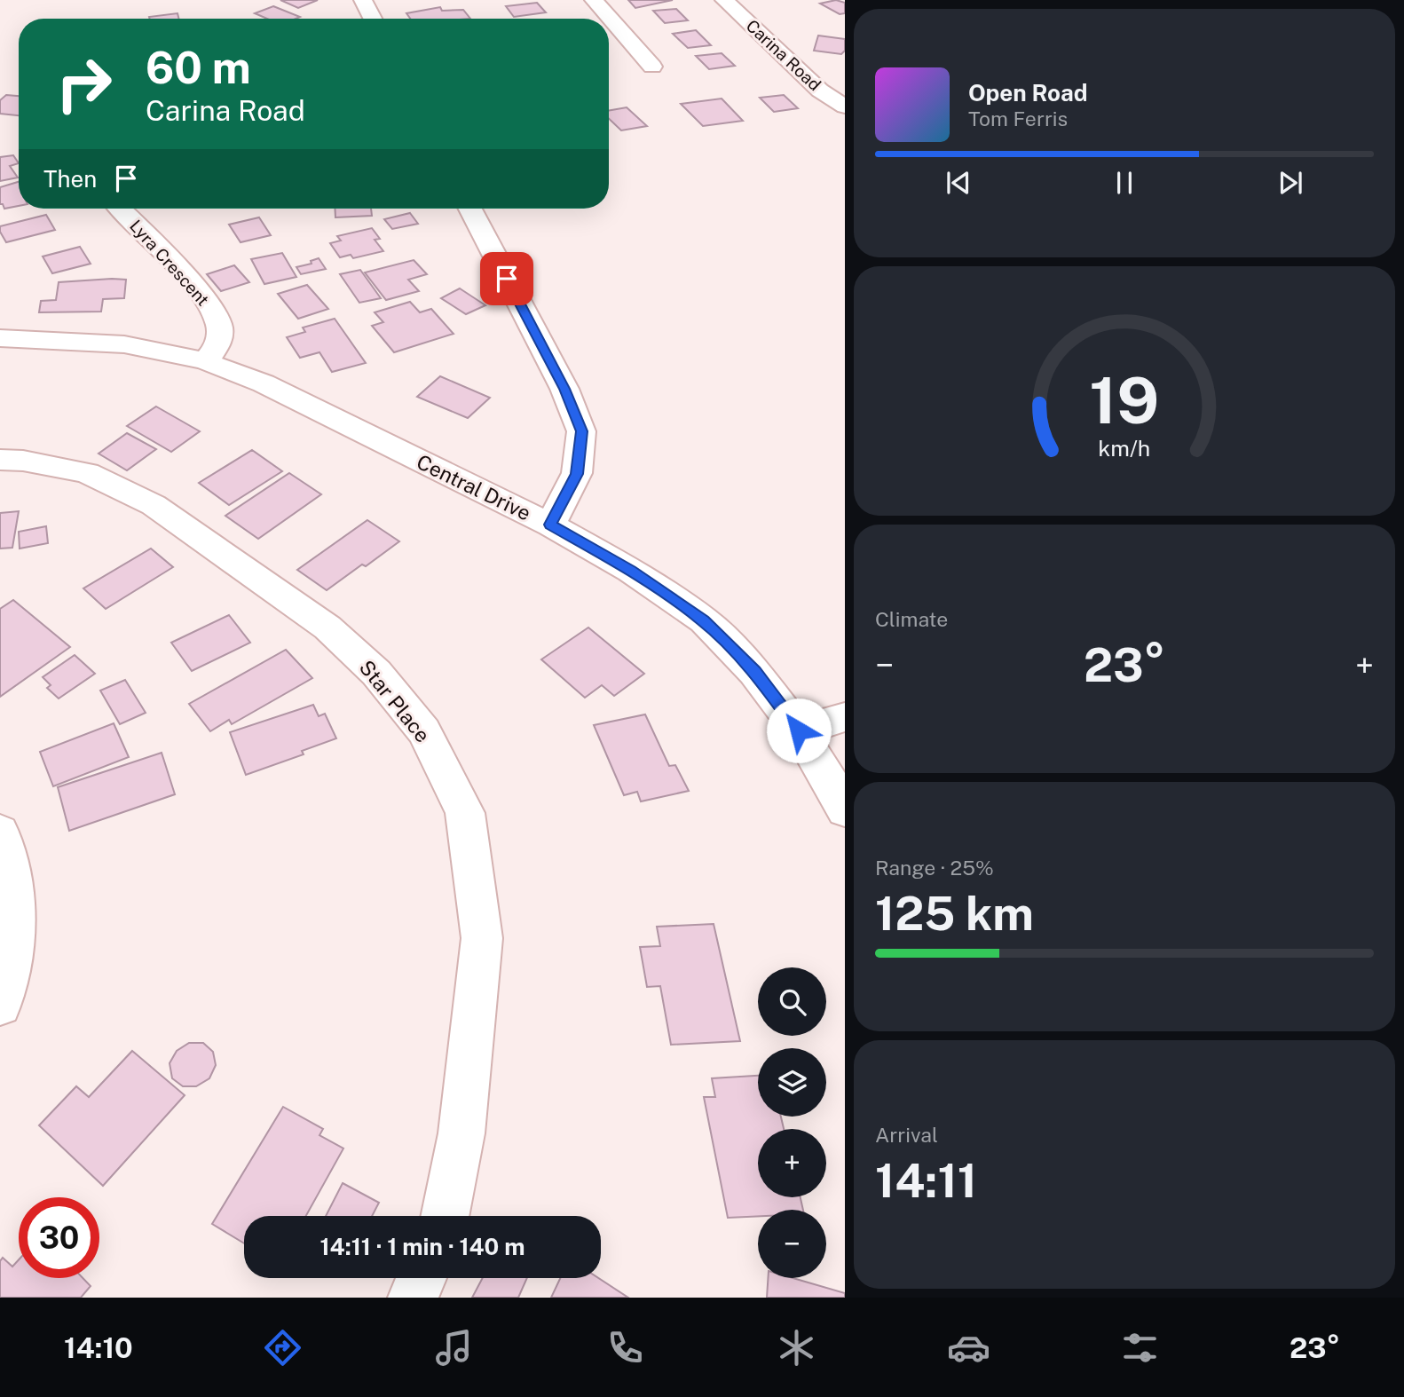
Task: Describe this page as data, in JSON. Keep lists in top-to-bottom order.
{
  "streets": {
    "street": [
      "Carina Road",
      "Lyra Crescent",
      "Central Drive",
      "Star Place"
    ]
  },
  "crossings": [
    ["Lyra Crescent", "Central Drive"]
  ],
  "page": {
    "turn": ["60 m", "Carina Road"],
    "song": ["Open Road", "Tom Ferris"],
    "then": "Then",
    "tile": [
      "Climate",
      ["Range · 25%", "125 km"],
      ["Arrival", "14:11"]
    ],
    "heat": ["−", "23°", "+"],
    "map_buttons": ["+", "−"],
    "limit": "30",
    "trip": "14:11 · 1 min · 140 m",
    "tabs": ["14:10", "23°"],
    "gauge": ["19", "km/h"]
  }
}
